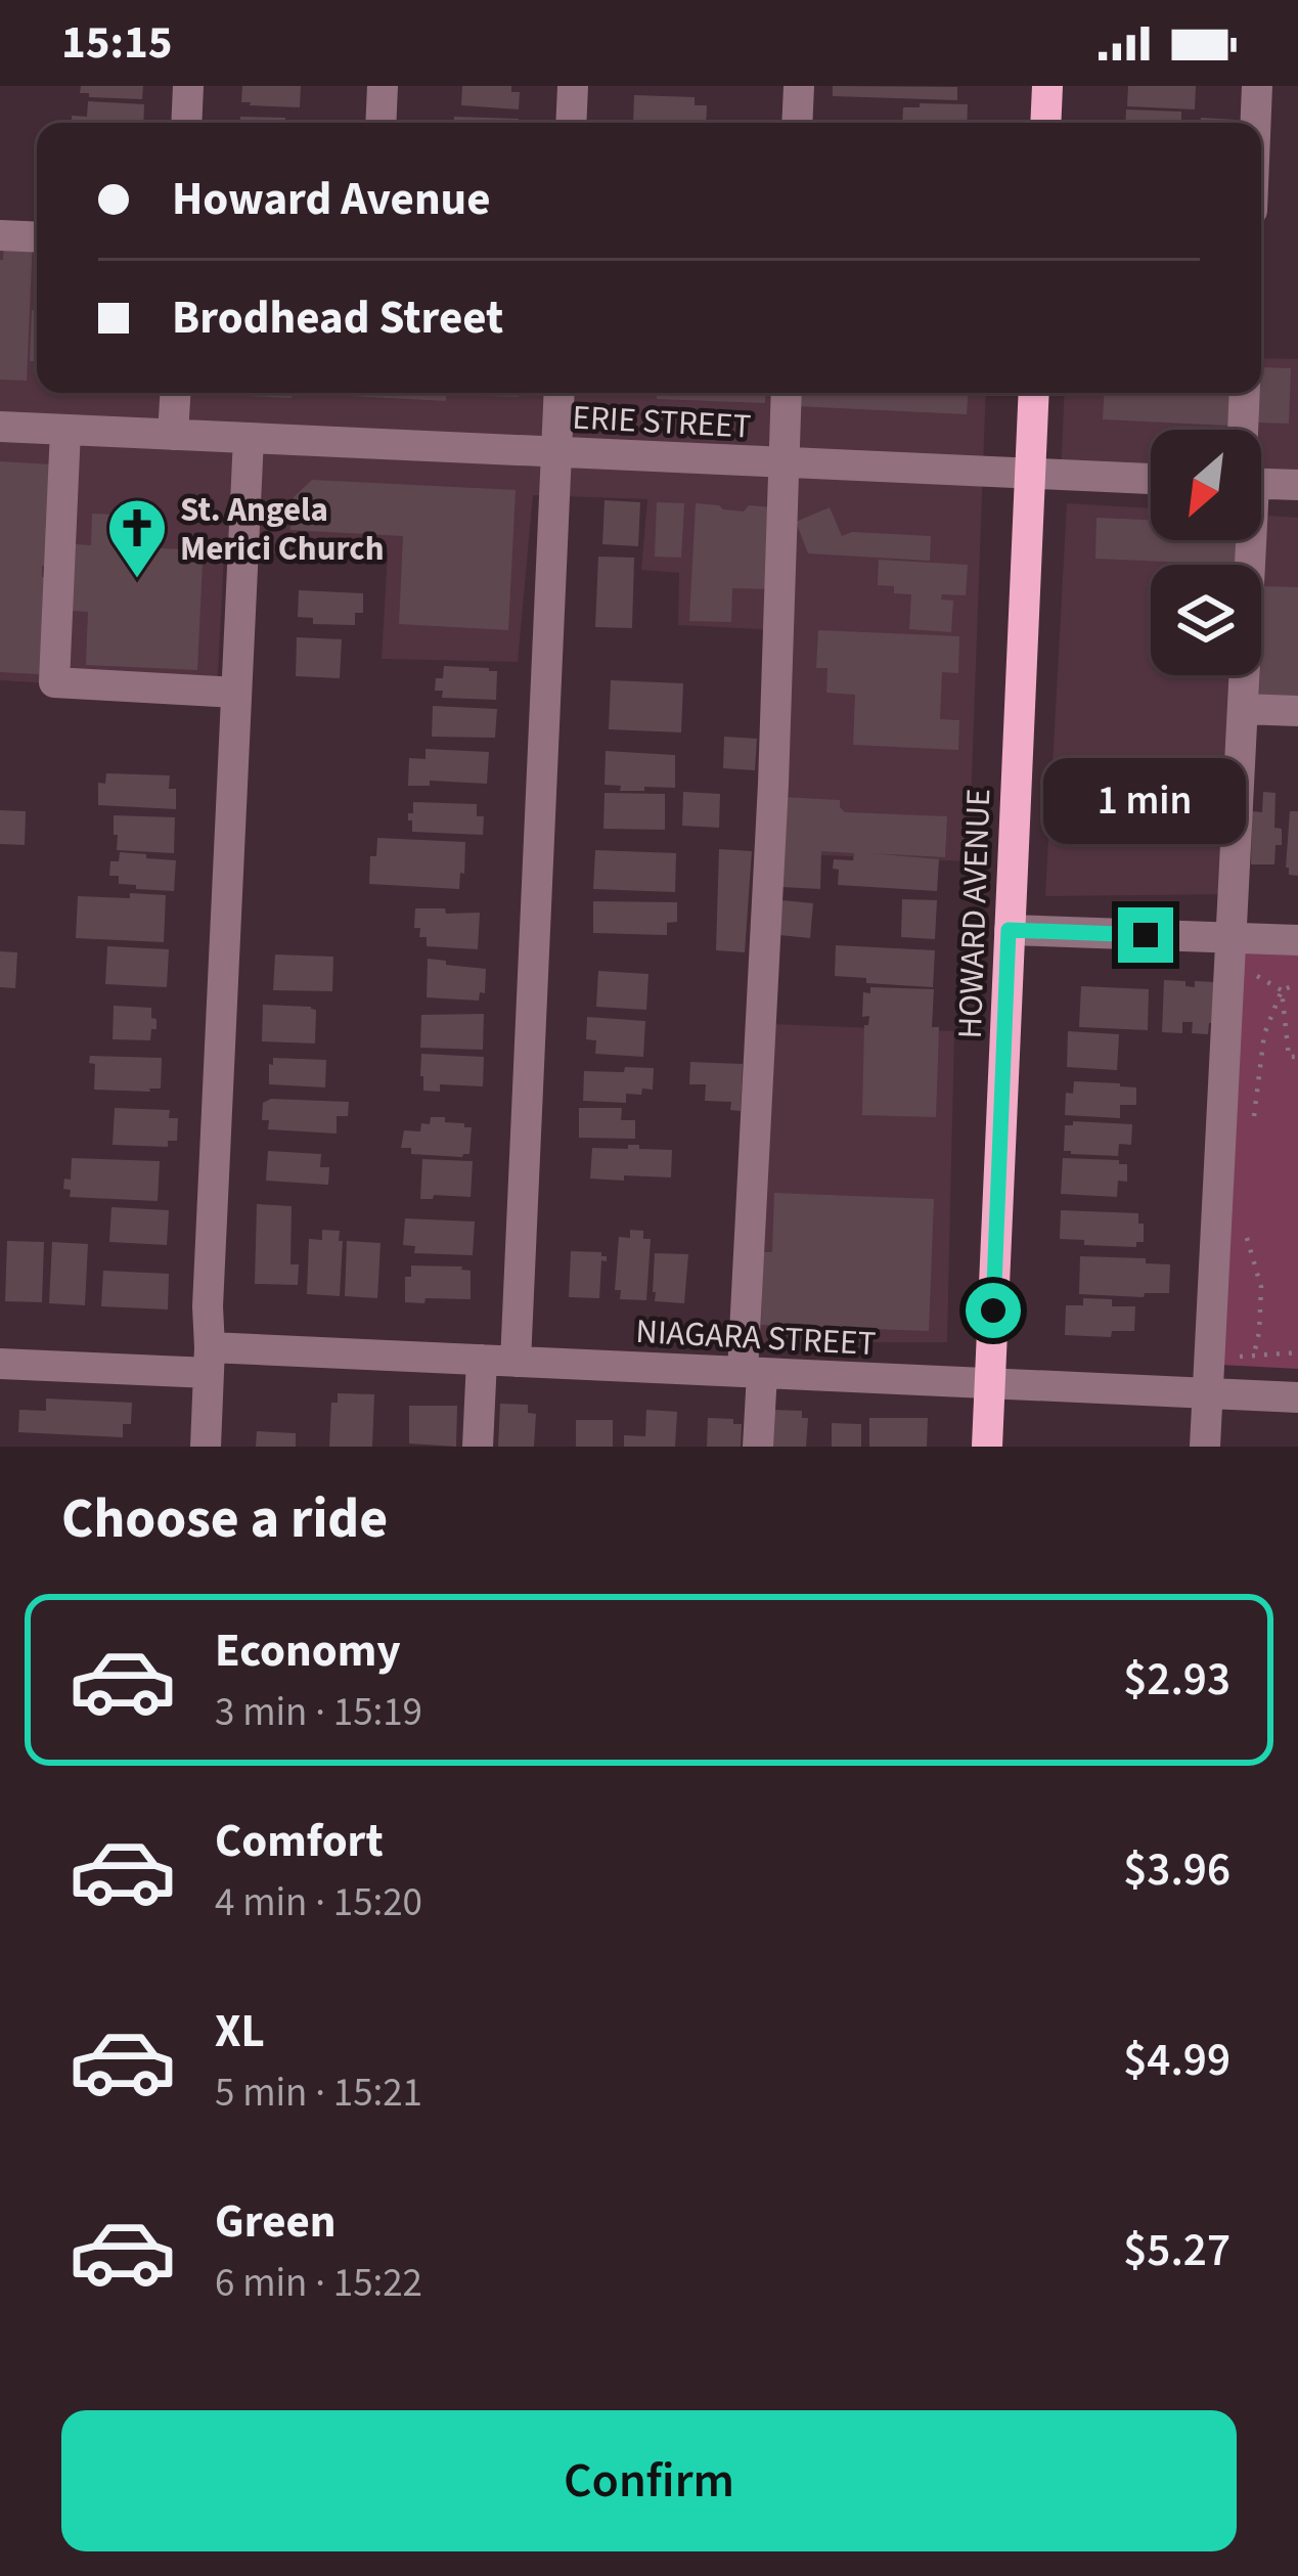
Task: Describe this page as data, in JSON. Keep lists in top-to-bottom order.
{
  "streets": {
    "main road": ["HOWARD AVENUE"],
    "street": ["ERIE STREET", "NIAGARA STREET"]
  },
  "crossings": [
    ["ERIE STREET", "HOWARD AVENUE"],
    ["HOWARD AVENUE", "NIAGARA STREET"]
  ],
  "places": {
    "church": ["St. Angela Merici Church"]
  },
  "north": "bottom left",
  "page": {
    "status": "15:15",
    "banner": ["Howard Avenue", "Brodhead Street"],
    "bubble": "1 min",
    "heading": "Choose a ride",
    "list": [
      {
        "name": "Economy",
        "note": "3 min · 15:19",
        "value": "$2.93"
      },
      {
        "name": "Comfort",
        "note": "4 min · 15:20",
        "value": "$3.96"
      },
      {
        "name": "XL",
        "note": "5 min · 15:21",
        "value": "$4.99"
      },
      {
        "name": "Green",
        "note": "6 min · 15:22",
        "value": "$5.27"
      }
    ],
    "buttons": "Confirm"
  }
}
